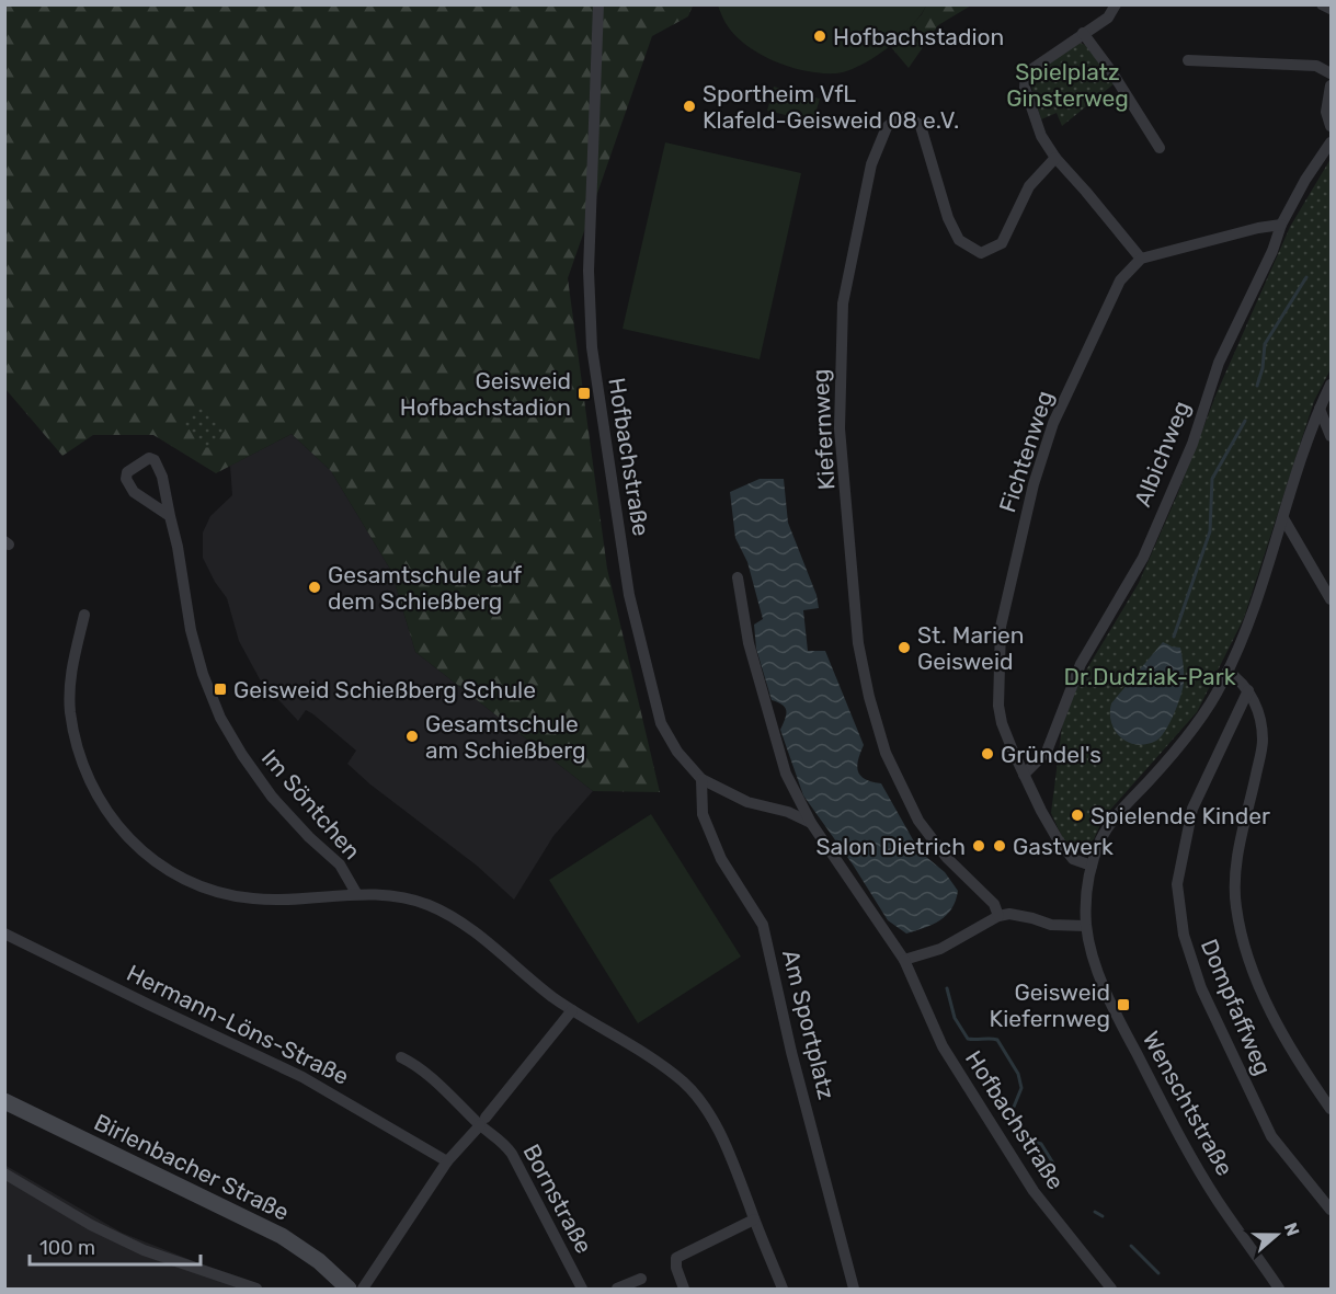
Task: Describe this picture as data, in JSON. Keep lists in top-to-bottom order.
{
  "streets": {
    "main road": ["Birlenbacher Straße"],
    "street": [
      "Kiefernweg",
      "Fichtenweg",
      "Albichweg",
      "Hofbachstraße",
      "Im Söntchen",
      "Dompfaffweg",
      "Hermann-Löns-Straße",
      "Am Sportplatz",
      "Wenschtstraße",
      "Bornstraße"
    ]
  },
  "crossings": [
    ["Fichtenweg", "Albichweg"],
    ["Fichtenweg", "Wenschtstraße"],
    ["Hofbachstraße", "Am Sportplatz"]
  ],
  "parks": ["Spielplatz Ginsterweg", "Dr.Dudziak-Park"],
  "places": {
    "other": [
      "Hofbachstadion",
      "Sportheim VfL Klafeld-Geisweid 08 e.V.",
      "Gesamtschule auf dem Schießberg",
      "St. Marien Geisweid",
      "Gesamtschule am Schießberg",
      "Gründel's",
      "Spielende Kinder",
      "Salon Dietrich",
      "Gastwerk"
    ],
    "transit": ["Geisweid Hofbachstadion", "Geisweid Schießberg Schule", "Geisweid Kiefernweg"]
  },
  "scale_bar": "100 m",
  "north": "right"
}
